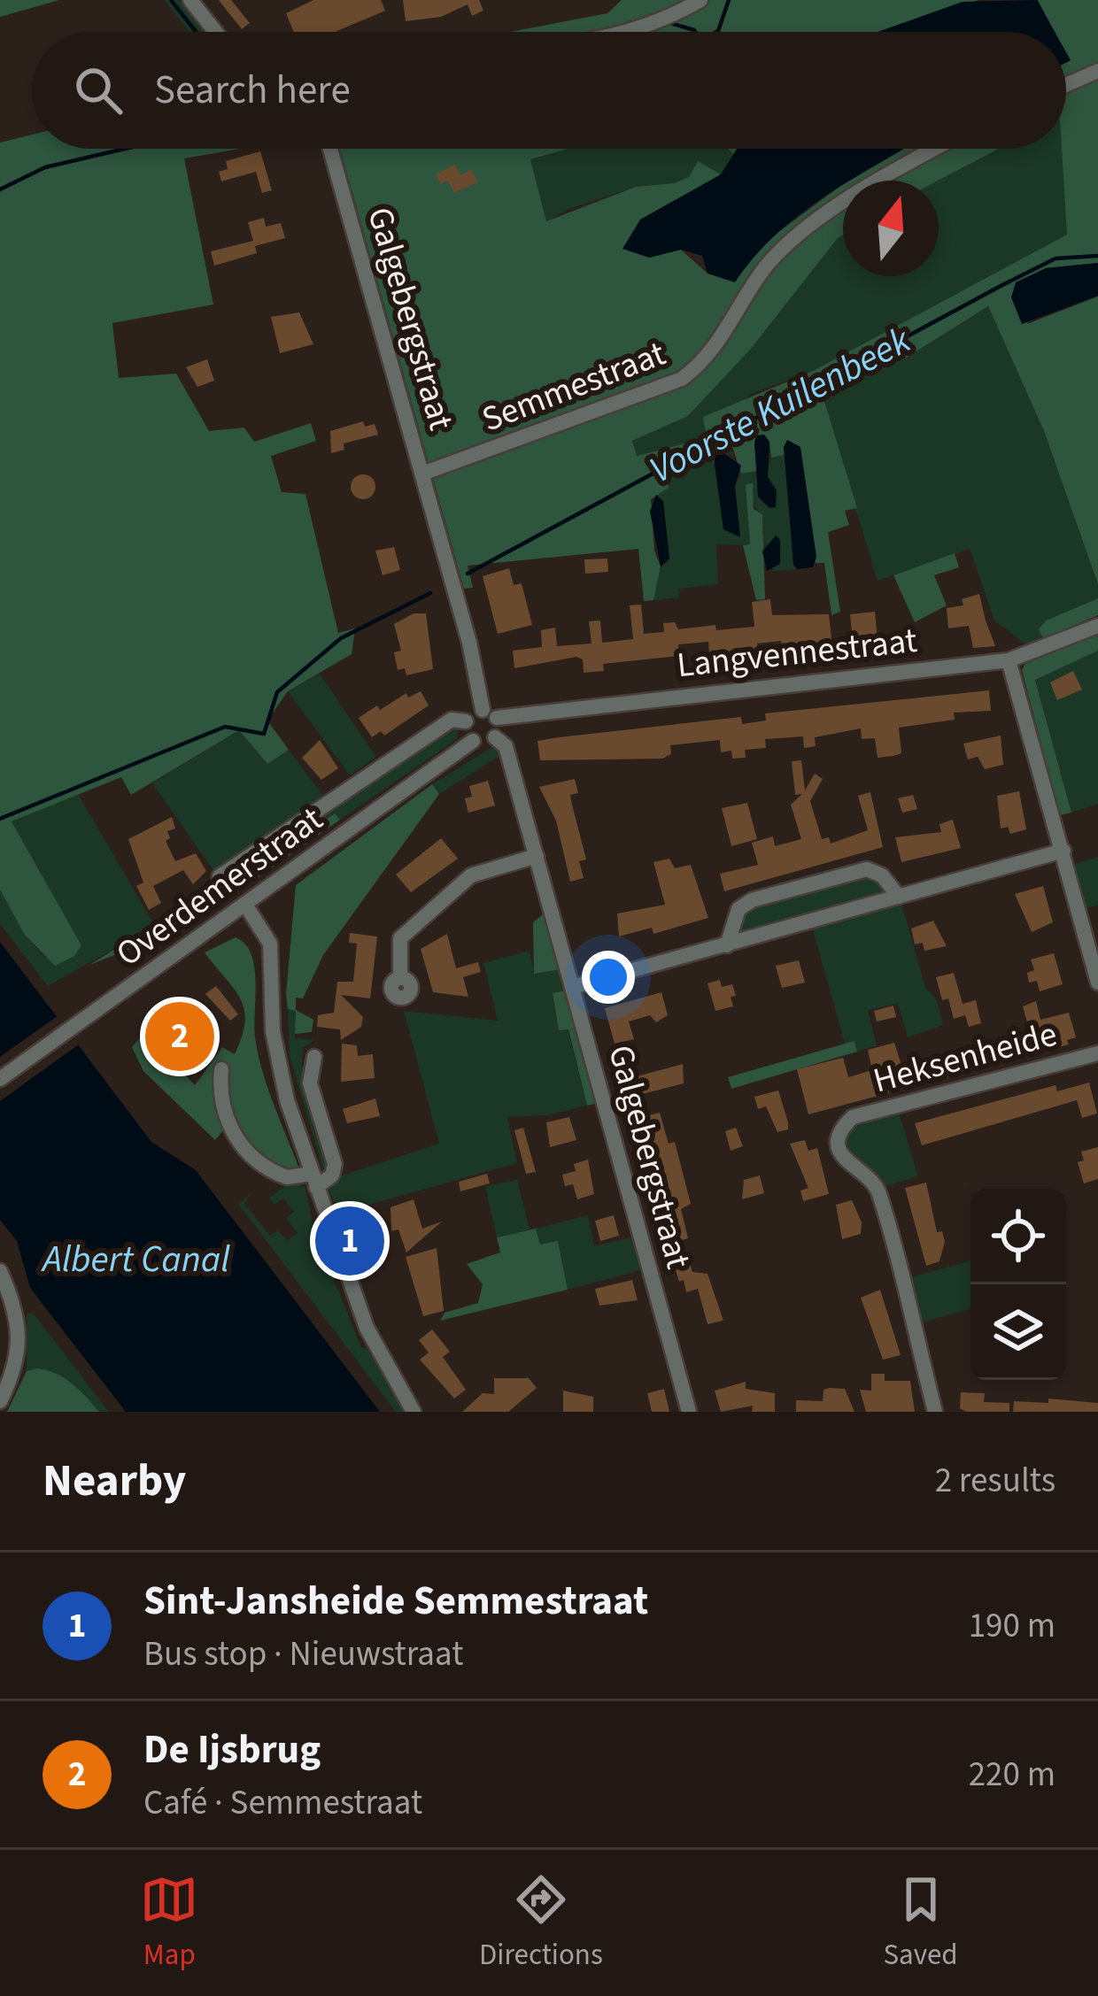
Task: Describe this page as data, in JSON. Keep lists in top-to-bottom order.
{
  "streets": {
    "street": [
      "Galgebergstraat",
      "Semmestraat",
      "Langvennestraat",
      "Overdemerstraat",
      "Heksenheide"
    ]
  },
  "crossings": [
    ["Galgebergstraat", "Semmestraat"],
    ["Galgebergstraat", "Langvennestraat"]
  ],
  "water": ["Voorste Kuilenbeek", "Albert Canal"],
  "north": "top",
  "page": {
    "search": "Search here",
    "pins": ["2", "1"],
    "heading": ["Nearby", "2 results"],
    "list": [
      {
        "mark": "1",
        "name": "Sint-Jansheide Semmestraat",
        "note": "Bus stop · Nieuwstraat",
        "value": "190 m"
      },
      {
        "mark": "2",
        "name": "De Ijsbrug",
        "note": "Café · Semmestraat",
        "value": "220 m"
      }
    ],
    "nav": ["Map", "Directions", "Saved"]
  }
}
